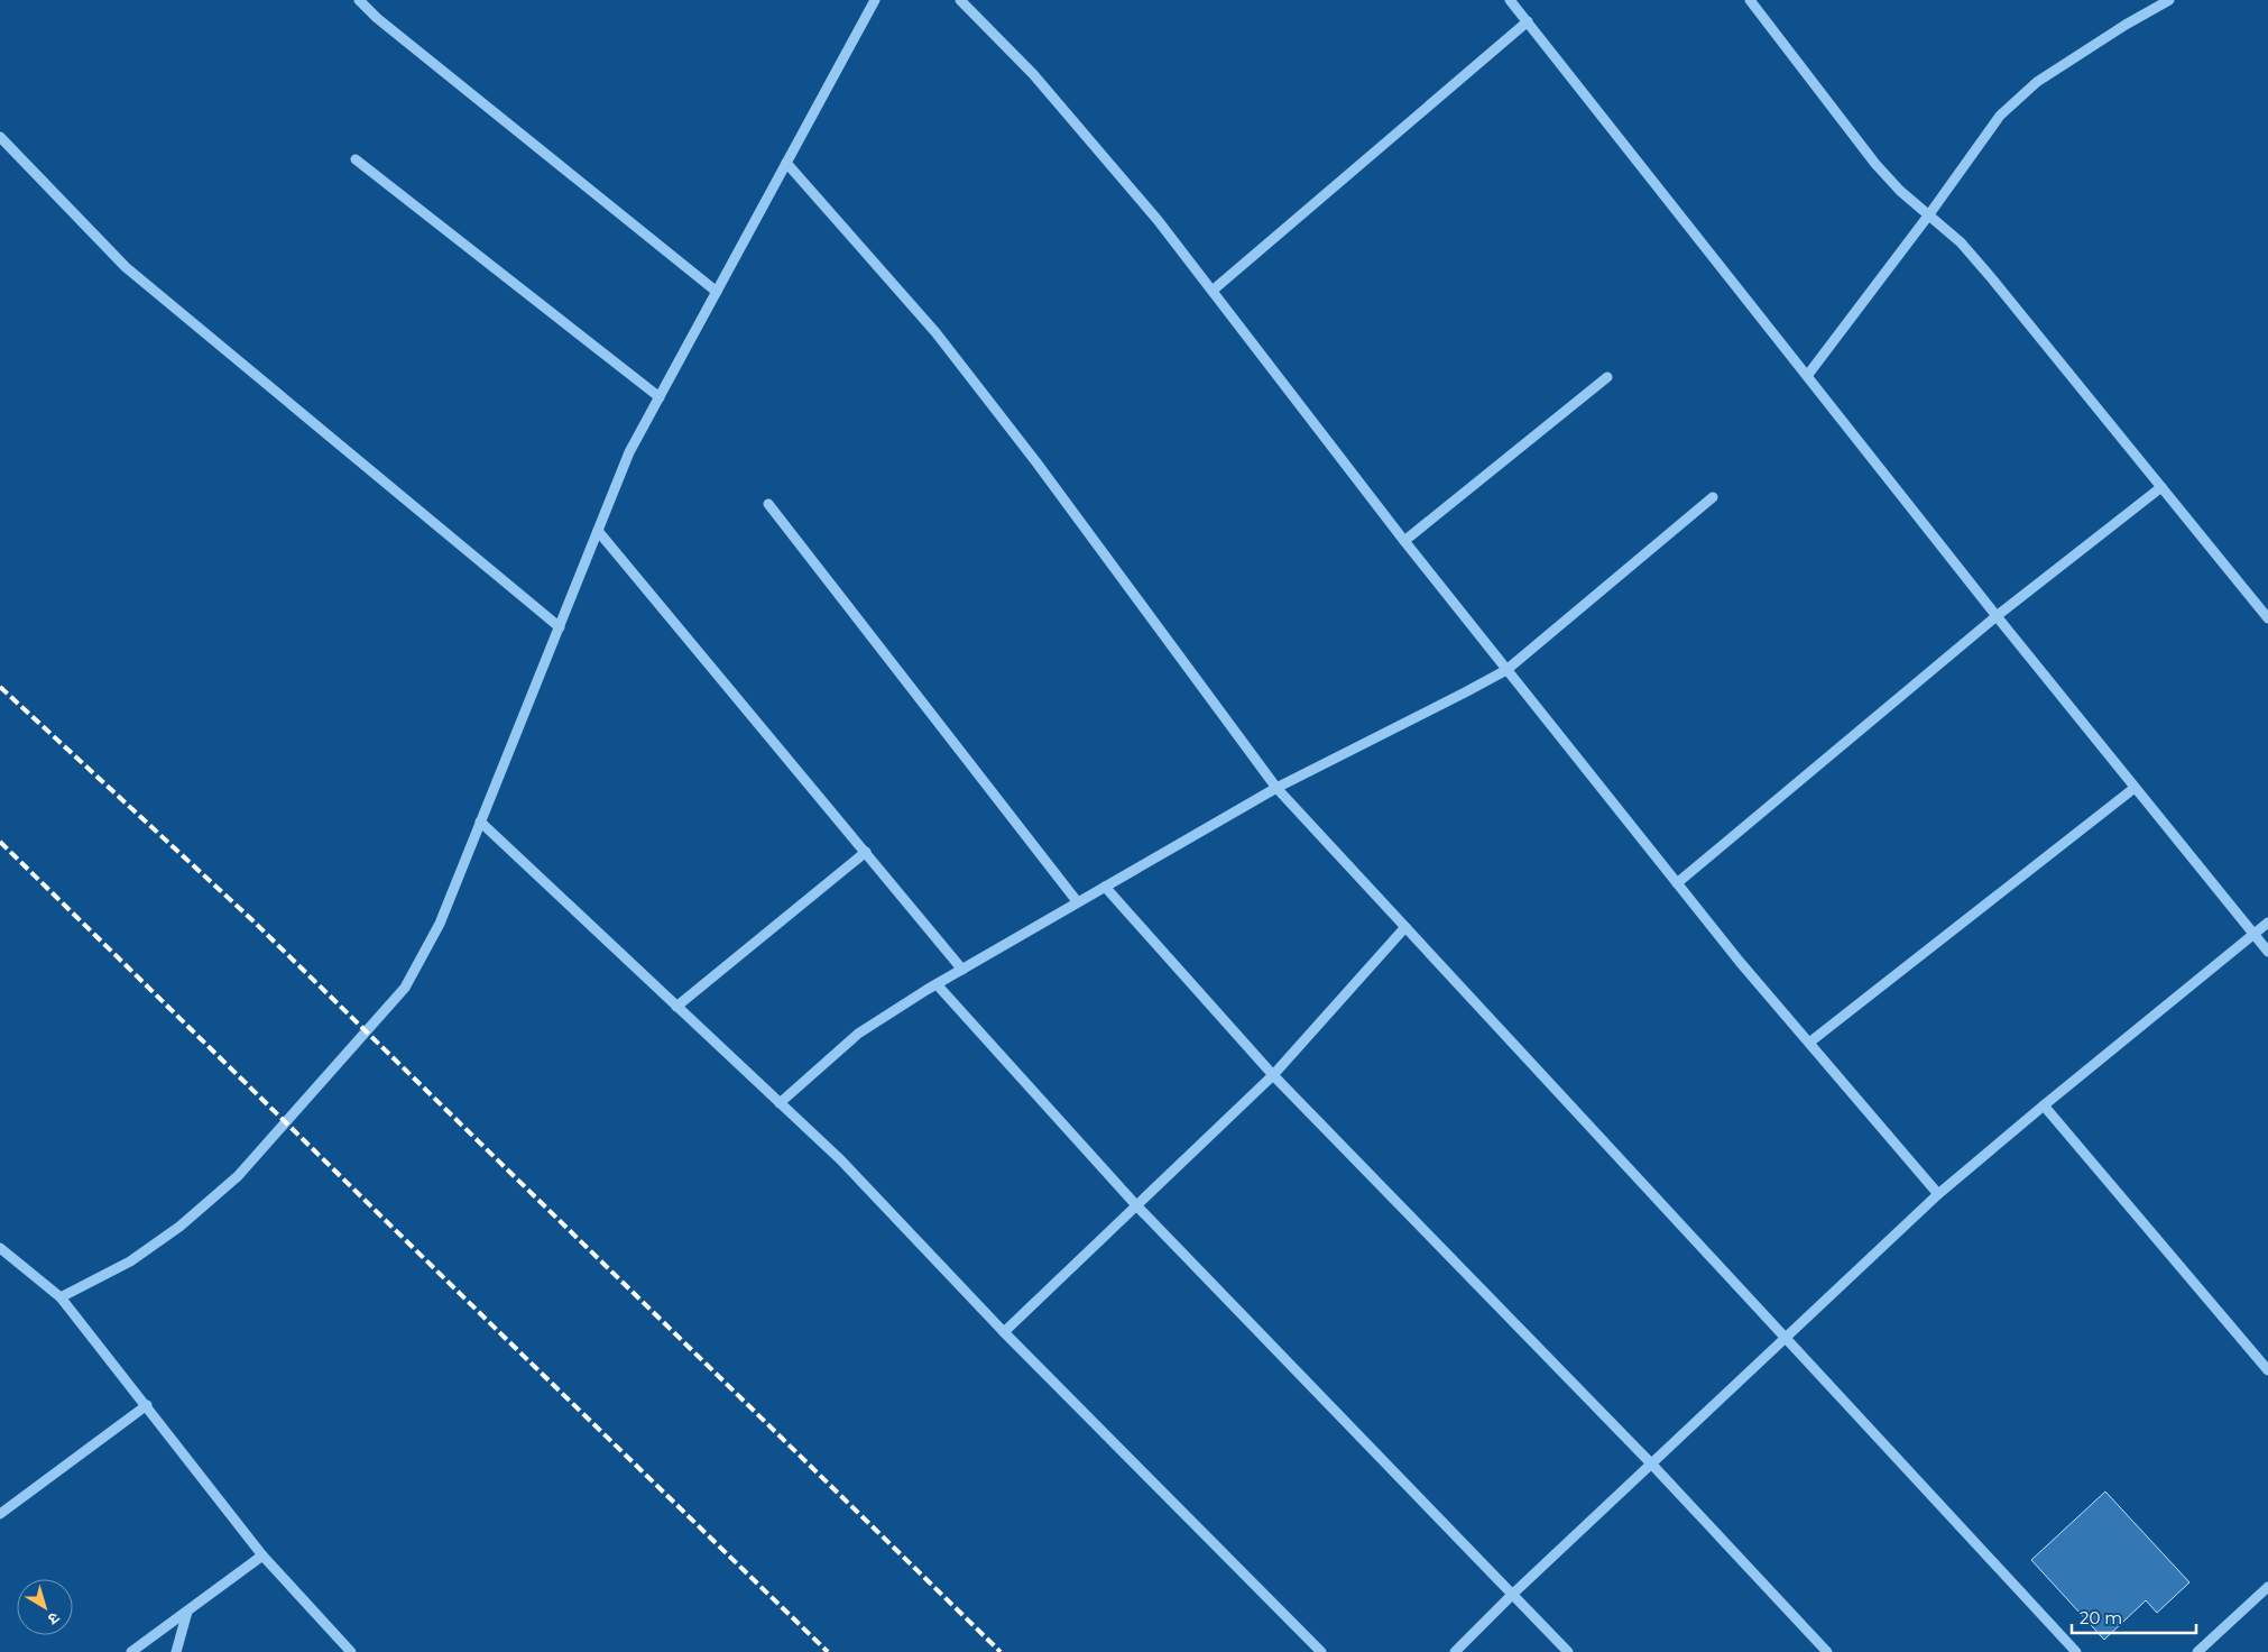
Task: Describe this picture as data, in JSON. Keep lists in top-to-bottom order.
{
  "scale_bar": "20 m",
  "north": "bottom right"
}
